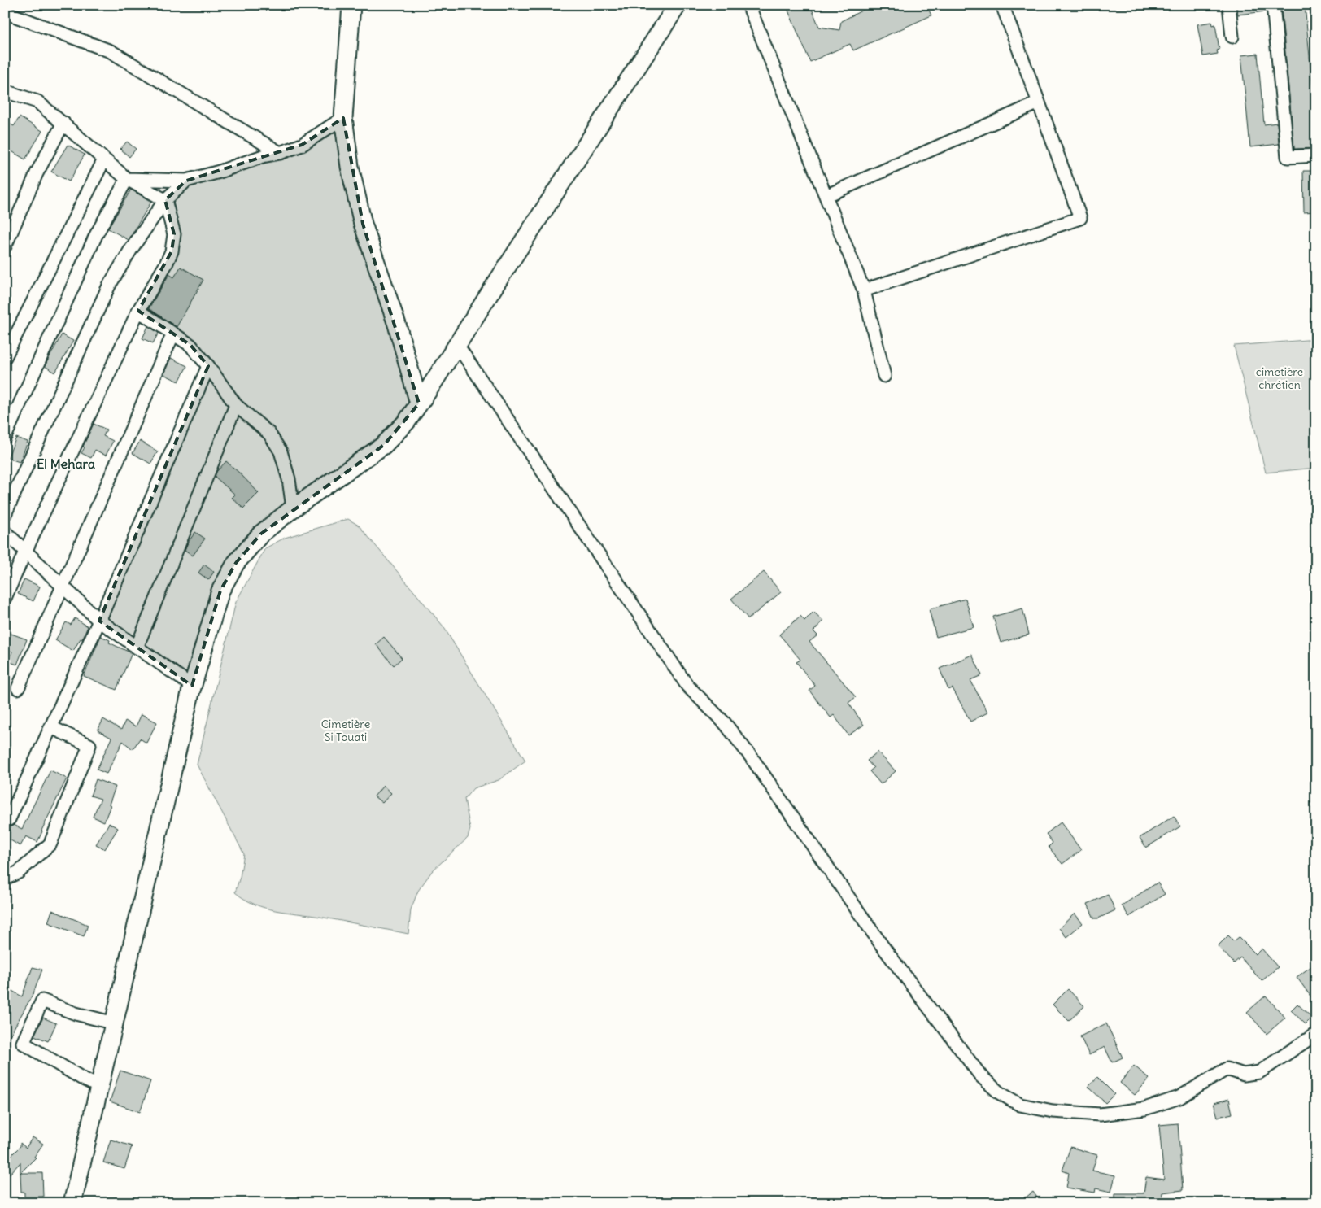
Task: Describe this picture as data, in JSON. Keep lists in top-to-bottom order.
{
  "districts": ["El Mehara"],
  "parks": ["cimetière chrétien", "Cimetière Si Touati"]
}
